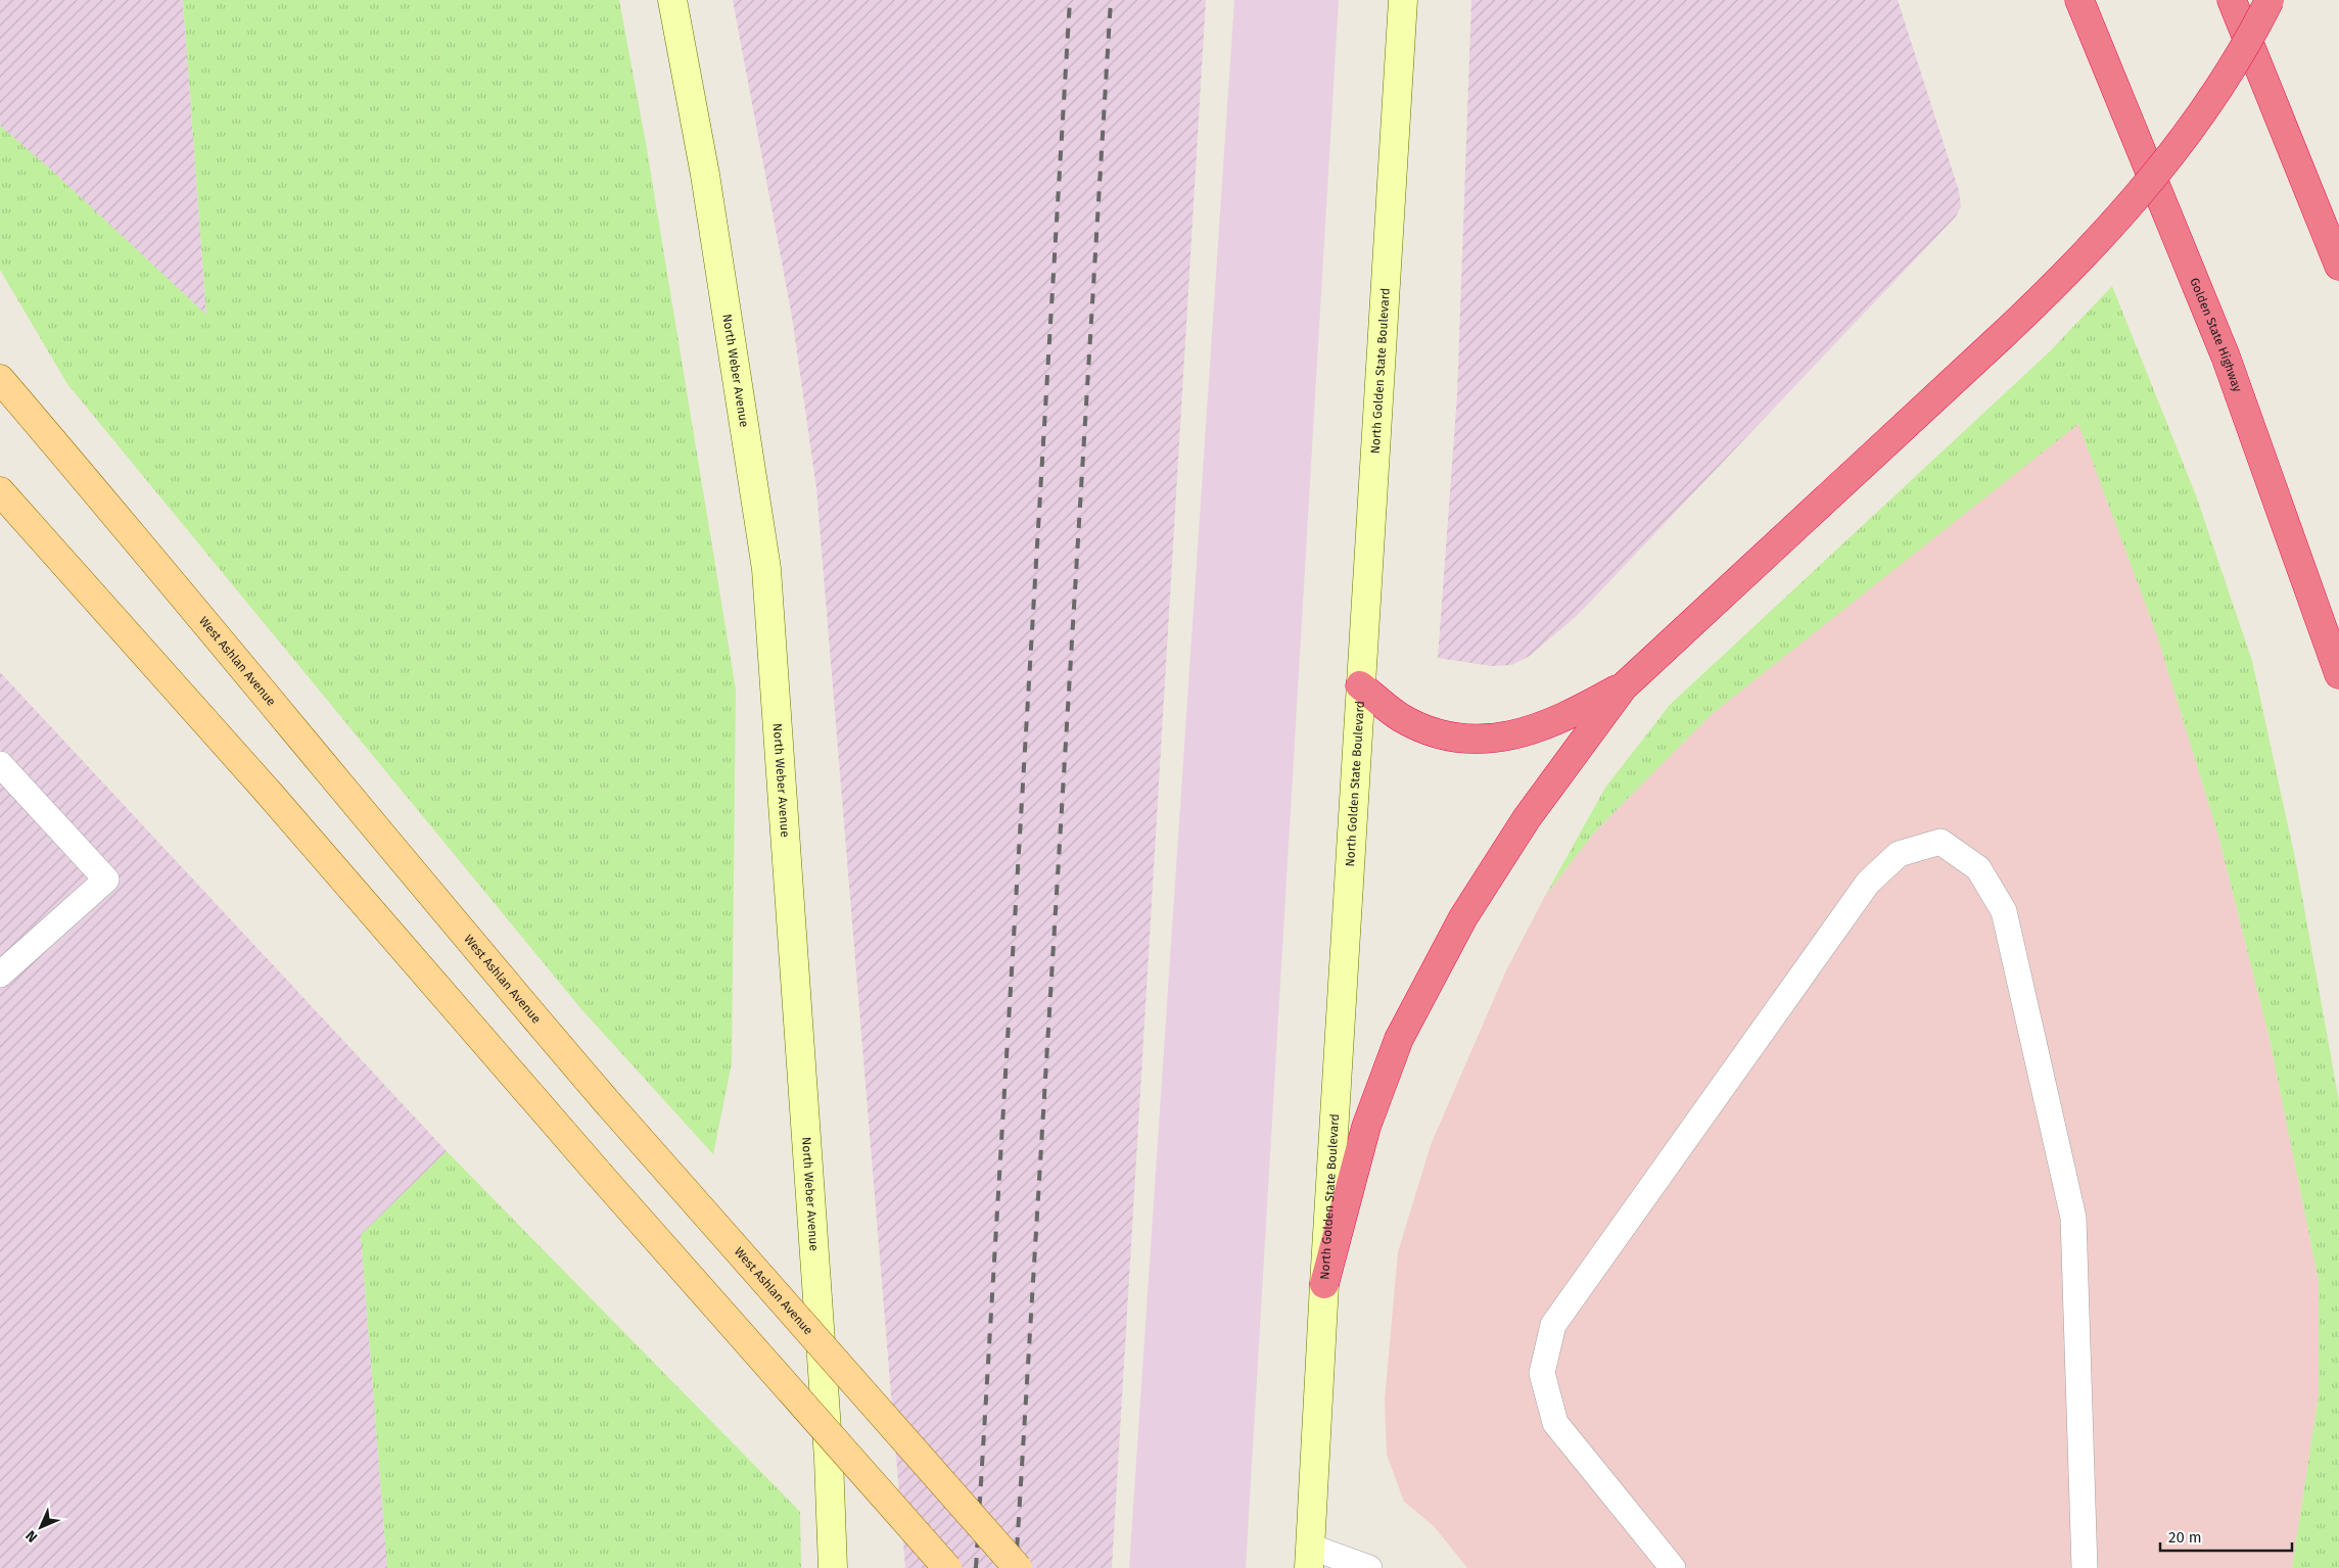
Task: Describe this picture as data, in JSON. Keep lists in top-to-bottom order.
{
  "streets": {
    "highway": ["Golden State Highway"],
    "main road": ["North Weber Avenue", "North Golden State Boulevard", "West Ashlan Avenue"]
  },
  "scale_bar": "20 m",
  "north": "bottom left"
}
